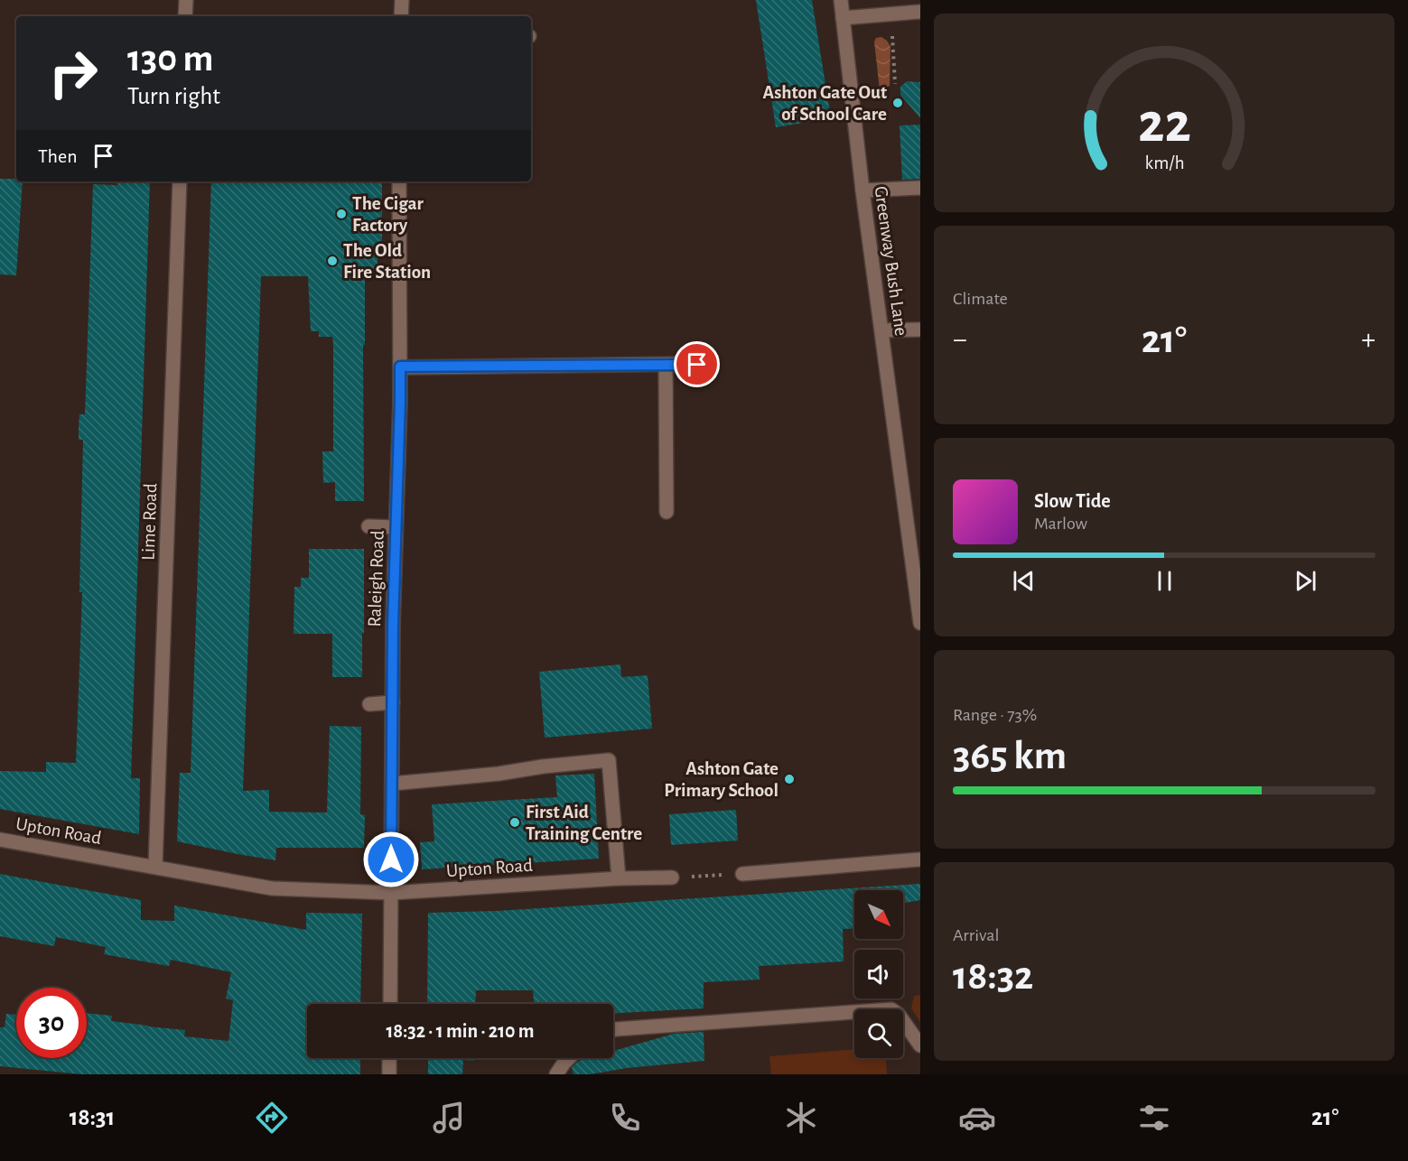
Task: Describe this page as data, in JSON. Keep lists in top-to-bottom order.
{
  "streets": {
    "street": [
      "Greenway Bush Lane",
      "Lime Road",
      "Raleigh Road",
      "Upton Road"
    ]
  },
  "crossings": [
    ["Lime Road", "Upton Road"],
    ["Raleigh Road", "Upton Road"]
  ],
  "places": [
    "Ashton Gate Out of School Care",
    "The Cigar Factory",
    "The Old Fire Station",
    "Ashton Gate Primary School",
    "First Aid Training Centre"
  ],
  "north": "bottom right",
  "page": {
    "turn": ["130 m", "Turn right"],
    "then": "Then",
    "tile": [
      "Climate",
      ["Range · 73%", "365 km"],
      ["Arrival", "18:32"]
    ],
    "heat": ["−", "21°", "+"],
    "song": ["Slow Tide", "Marlow"],
    "limit": "30",
    "trip": "18:32 · 1 min · 210 m",
    "tabs": ["18:31", "21°"],
    "gauge": ["22", "km/h"]
  }
}
